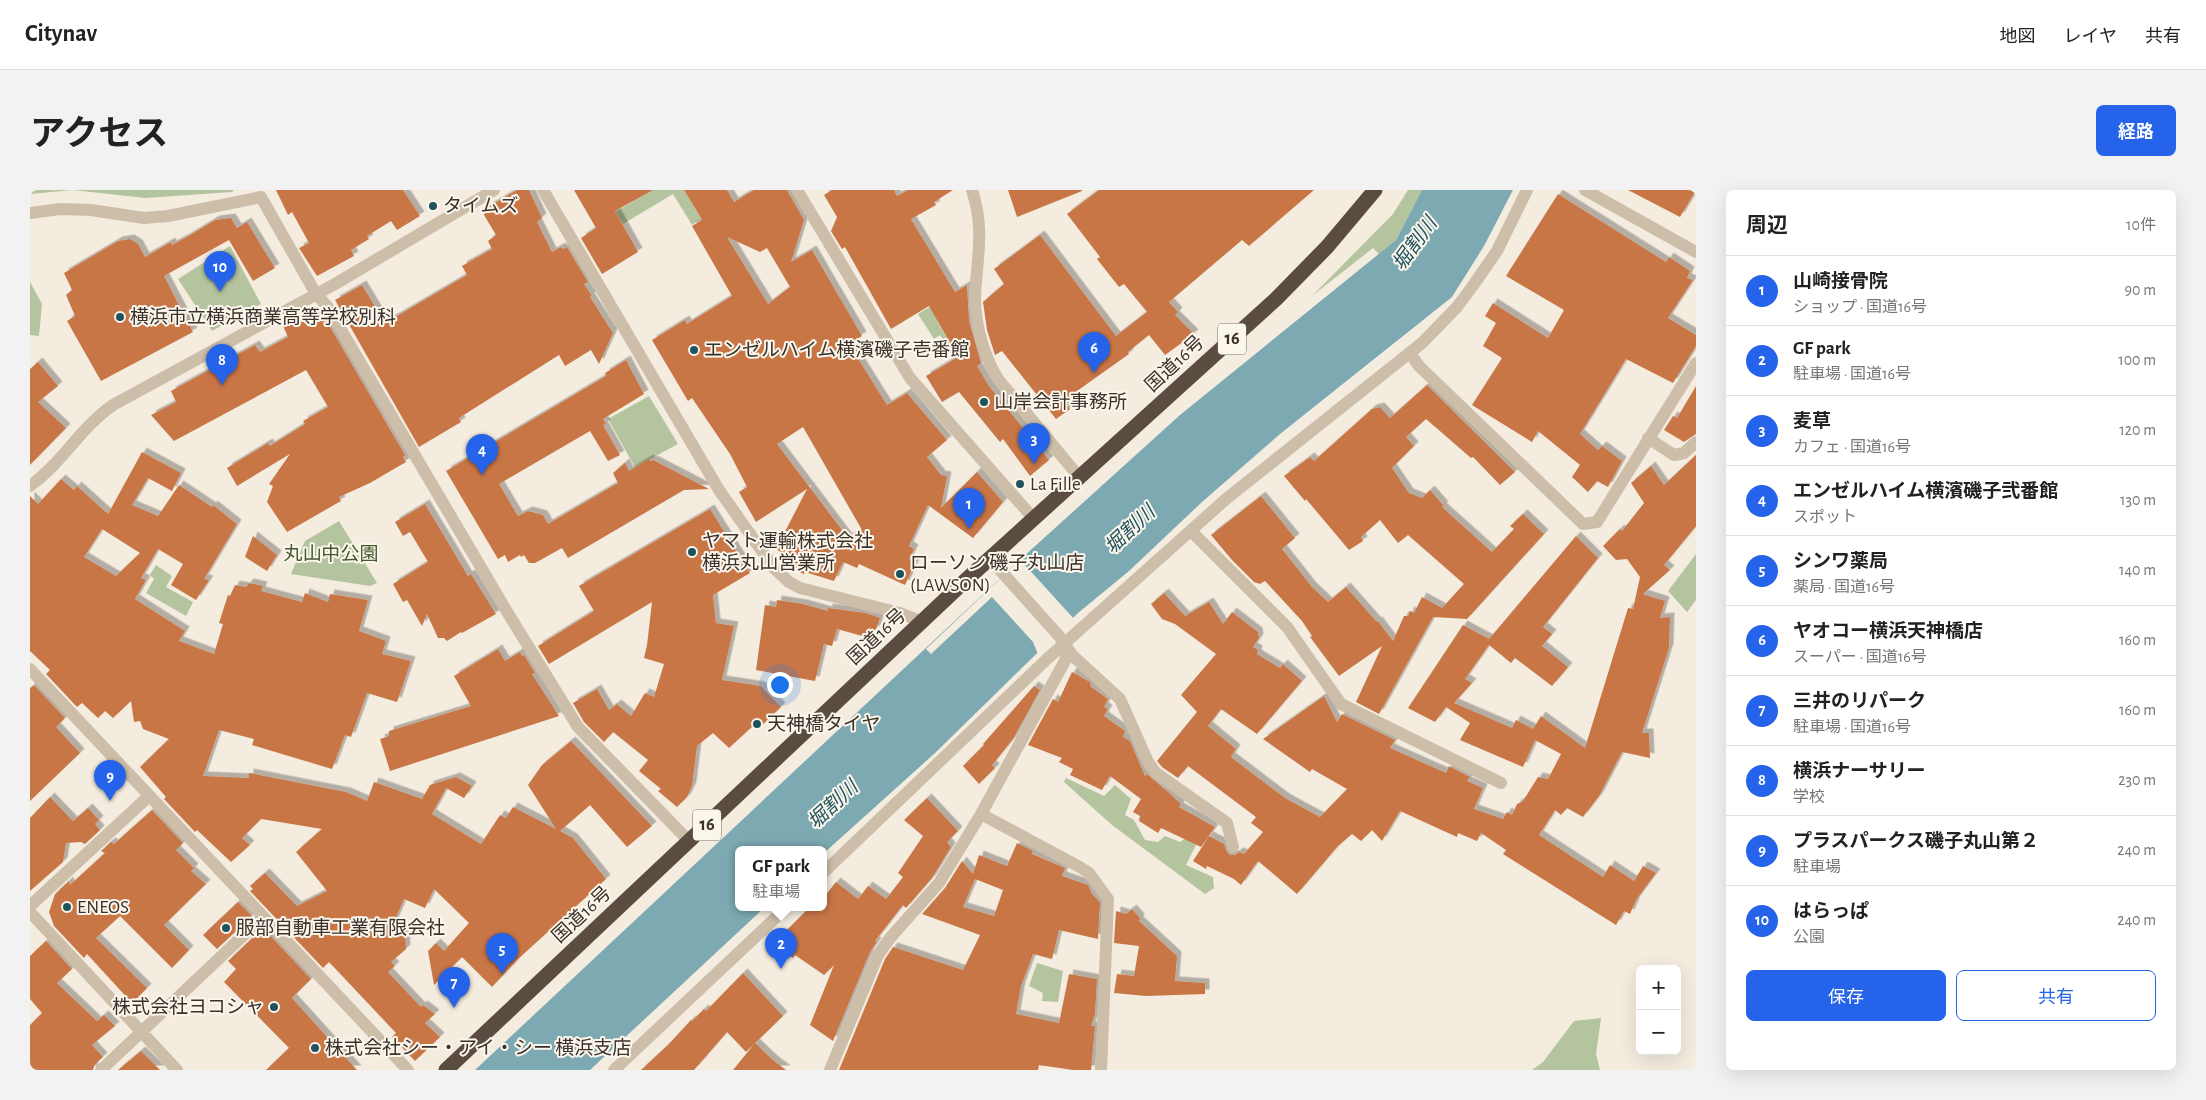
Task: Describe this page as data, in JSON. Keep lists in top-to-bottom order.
{
  "streets": {
    "highway": ["16", "国道16号"]
  },
  "water": ["堀割川"],
  "parks": ["丸山中公園"],
  "places": [
    "タイムズ",
    "横浜市立横浜商業高等学校別科",
    "エンゼルハイム横濱磯子壱番館",
    "山岸会計事務所",
    "La Fille",
    "ヤマト運輸株式会社 横浜丸山営業所",
    "ローソン 磯子丸山店 (LAWSON)",
    "天神橋タイヤ",
    "ENEOS",
    "服部自動車工業有限会社",
    "株式会社ヨコシャ",
    "株式会社シー・アイ・シー 横浜支店"
  ],
  "page": {
    "header": "Citynav",
    "nav": ["地図", "レイヤ", "共有"],
    "title": "アクセス",
    "buttons": [
      "経路",
      ["保存", "共有"]
    ],
    "heading": ["周辺", "10件"],
    "pins": [
      "10",
      "6",
      "8",
      "3",
      "4",
      "1",
      "9",
      "2",
      "5",
      "7"
    ],
    "list": [
      {
        "mark": "1",
        "name": "山崎接骨院",
        "note": "ショップ · 国道16号",
        "value": "90 m"
      },
      {
        "mark": "2",
        "name": "GF park",
        "note": "駐車場 · 国道16号",
        "value": "100 m"
      },
      {
        "mark": "3",
        "name": "麦草",
        "note": "カフェ · 国道16号",
        "value": "120 m"
      },
      {
        "mark": "4",
        "name": "エンゼルハイム横濱磯子弐番館",
        "note": "スポット",
        "value": "130 m"
      },
      {
        "mark": "5",
        "name": "シンワ薬局",
        "note": "薬局 · 国道16号",
        "value": "140 m"
      },
      {
        "mark": "6",
        "name": "ヤオコー横浜天神橋店",
        "note": "スーパー · 国道16号",
        "value": "160 m"
      },
      {
        "mark": "7",
        "name": "三井のリパーク",
        "note": "駐車場 · 国道16号",
        "value": "160 m"
      },
      {
        "mark": "8",
        "name": "横浜ナーサリー",
        "note": "学校",
        "value": "230 m"
      },
      {
        "mark": "9",
        "name": "プラスパークス磯子丸山第２",
        "note": "駐車場",
        "value": "240 m"
      },
      {
        "mark": "10",
        "name": "はらっぱ",
        "note": "公園",
        "value": "240 m"
      }
    ],
    "popup": ["GF park", "駐車場"],
    "map_buttons": ["+", "−"]
  }
}
